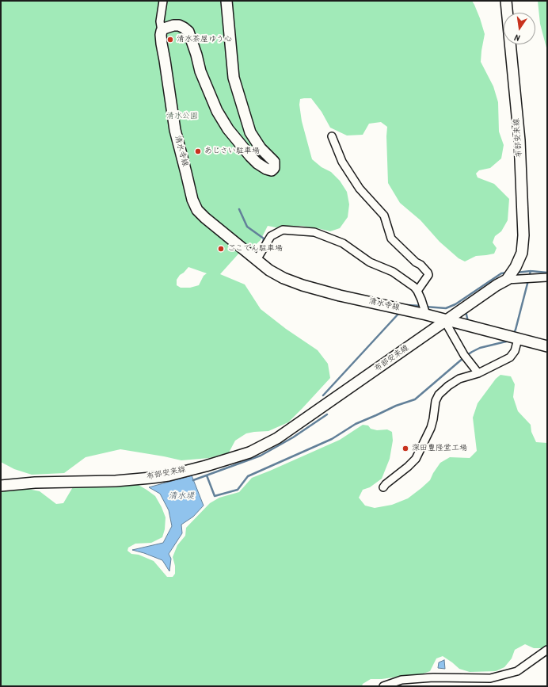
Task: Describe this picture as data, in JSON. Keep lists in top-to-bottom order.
{
  "streets": {
    "main road": ["布部安来線", "清水寺線"]
  },
  "crossings": [
    ["布部安来線", "清水寺線"]
  ],
  "water": ["清水堤"],
  "parks": ["清水公園"],
  "places": [
    "清水茶屋ゆう心",
    "あじさい駐車場",
    "ごこでん駐車場",
    "深田豊隆堂工場"
  ],
  "north": "bottom"
}
